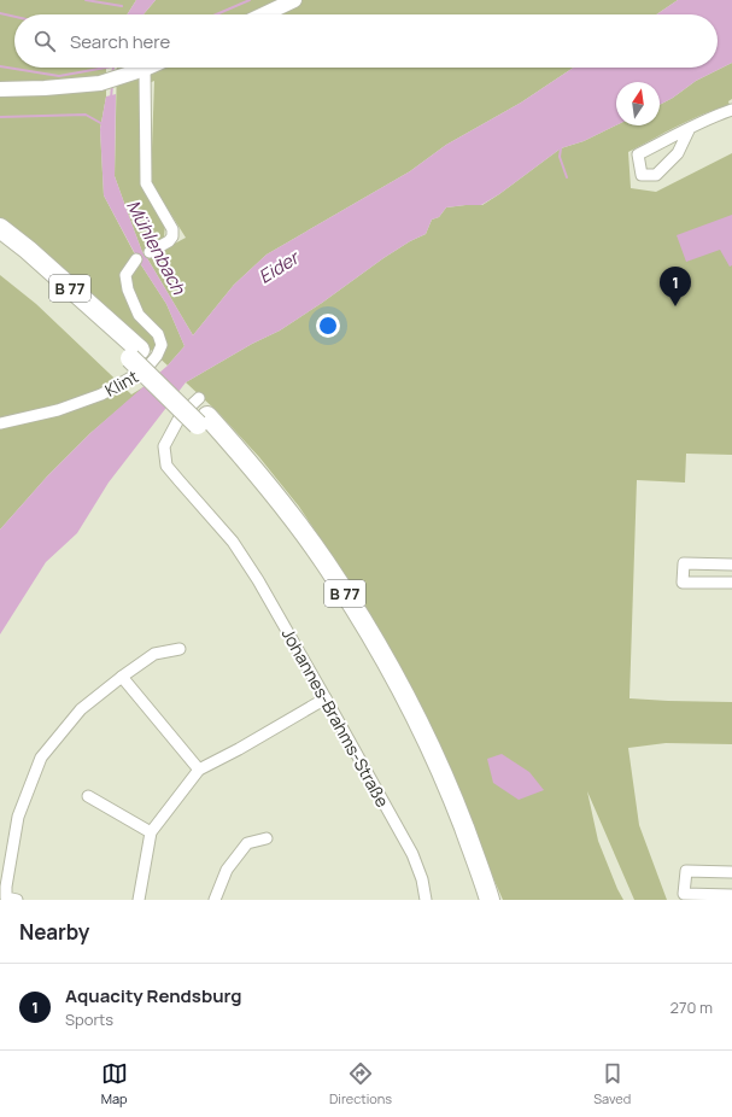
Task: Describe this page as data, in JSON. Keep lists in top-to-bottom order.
{
  "streets": {
    "highway": ["B 77"],
    "street": ["Klint", "Johannes-Brahms-Straße"]
  },
  "water": ["Mühlenbach", "Eider"],
  "north": "top",
  "page": {
    "search": "Search here",
    "pins": "1",
    "heading": "Nearby",
    "list": [
      {
        "mark": "1",
        "name": "Aquacity Rendsburg",
        "note": "Sports",
        "value": "270 m"
      }
    ],
    "nav": ["Map", "Directions", "Saved"]
  }
}
